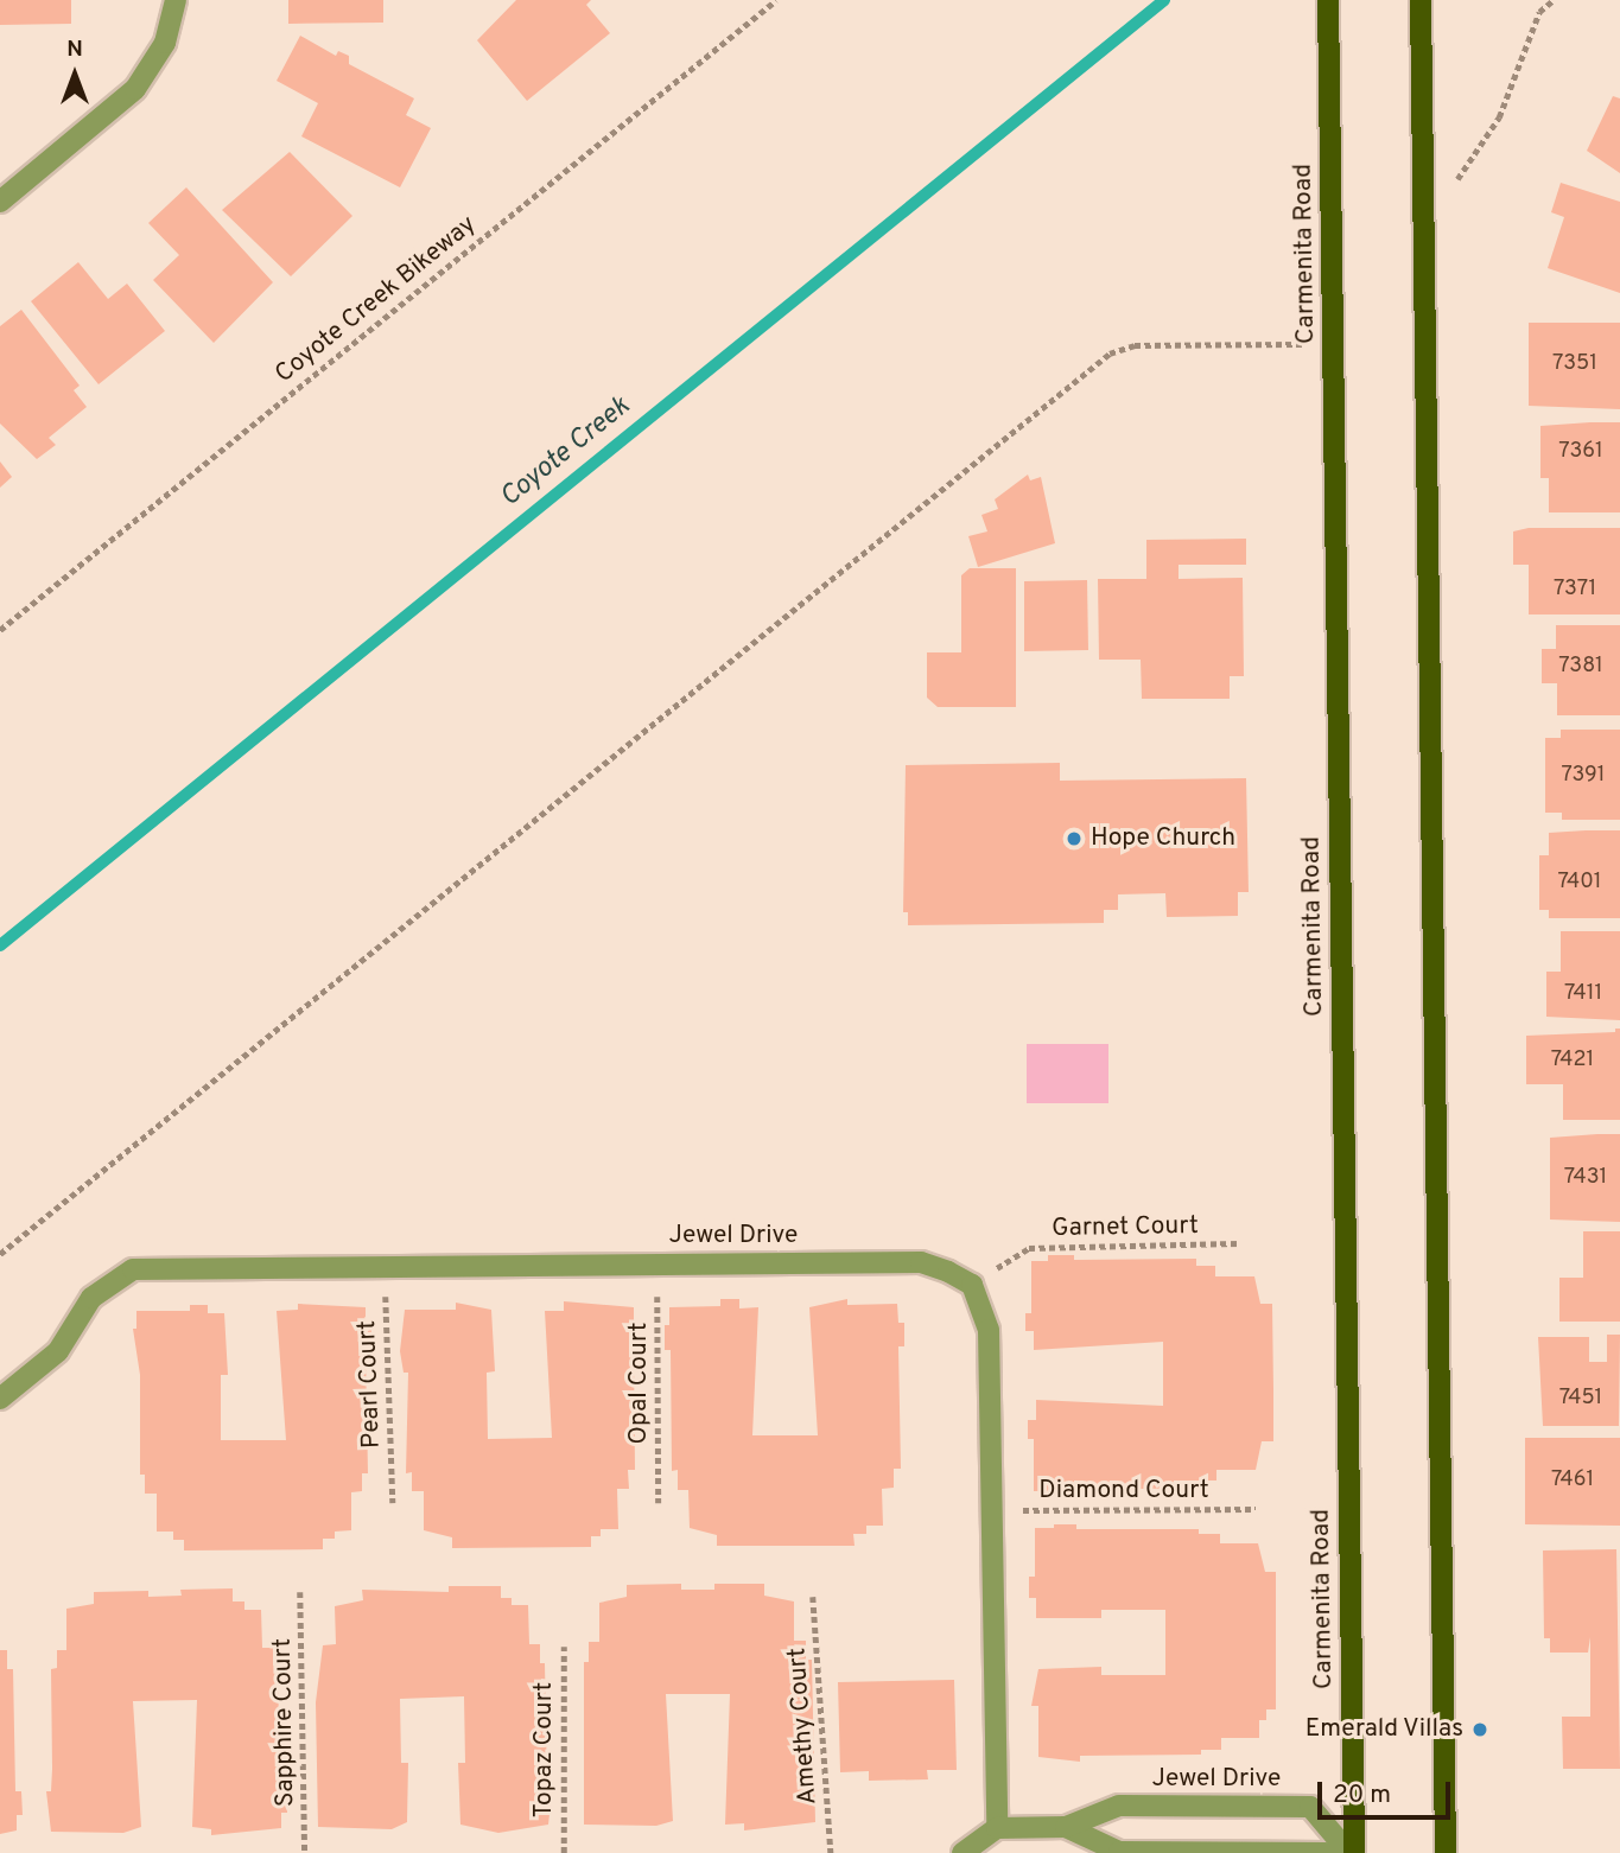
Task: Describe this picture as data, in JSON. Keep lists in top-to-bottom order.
{
  "streets": {
    "main road": ["Carmenita Road"],
    "street": ["Jewel Drive"],
    "path": [
      "Coyote Creek Bikeway",
      "Garnet Court",
      "Opal Court",
      "Pearl Court",
      "Diamond Court",
      "Sapphire Court",
      "Amethy Court",
      "Topaz Court"
    ]
  },
  "crossings": [
    ["Carmenita Road", "Jewel Drive"],
    ["Garnet Court", "Jewel Drive"],
    ["Jewel Drive", "Opal Court"],
    ["Jewel Drive", "Pearl Court"]
  ],
  "water": ["Coyote Creek"],
  "places": ["Hope Church", "Emerald Villas"],
  "house_numbers": [
    "7351",
    "7361",
    "7371",
    "7381",
    "7391",
    "7401",
    "7411",
    "7421",
    "7431",
    "7451",
    "7461"
  ],
  "scale_bar": "20 m",
  "north": "top"
}
